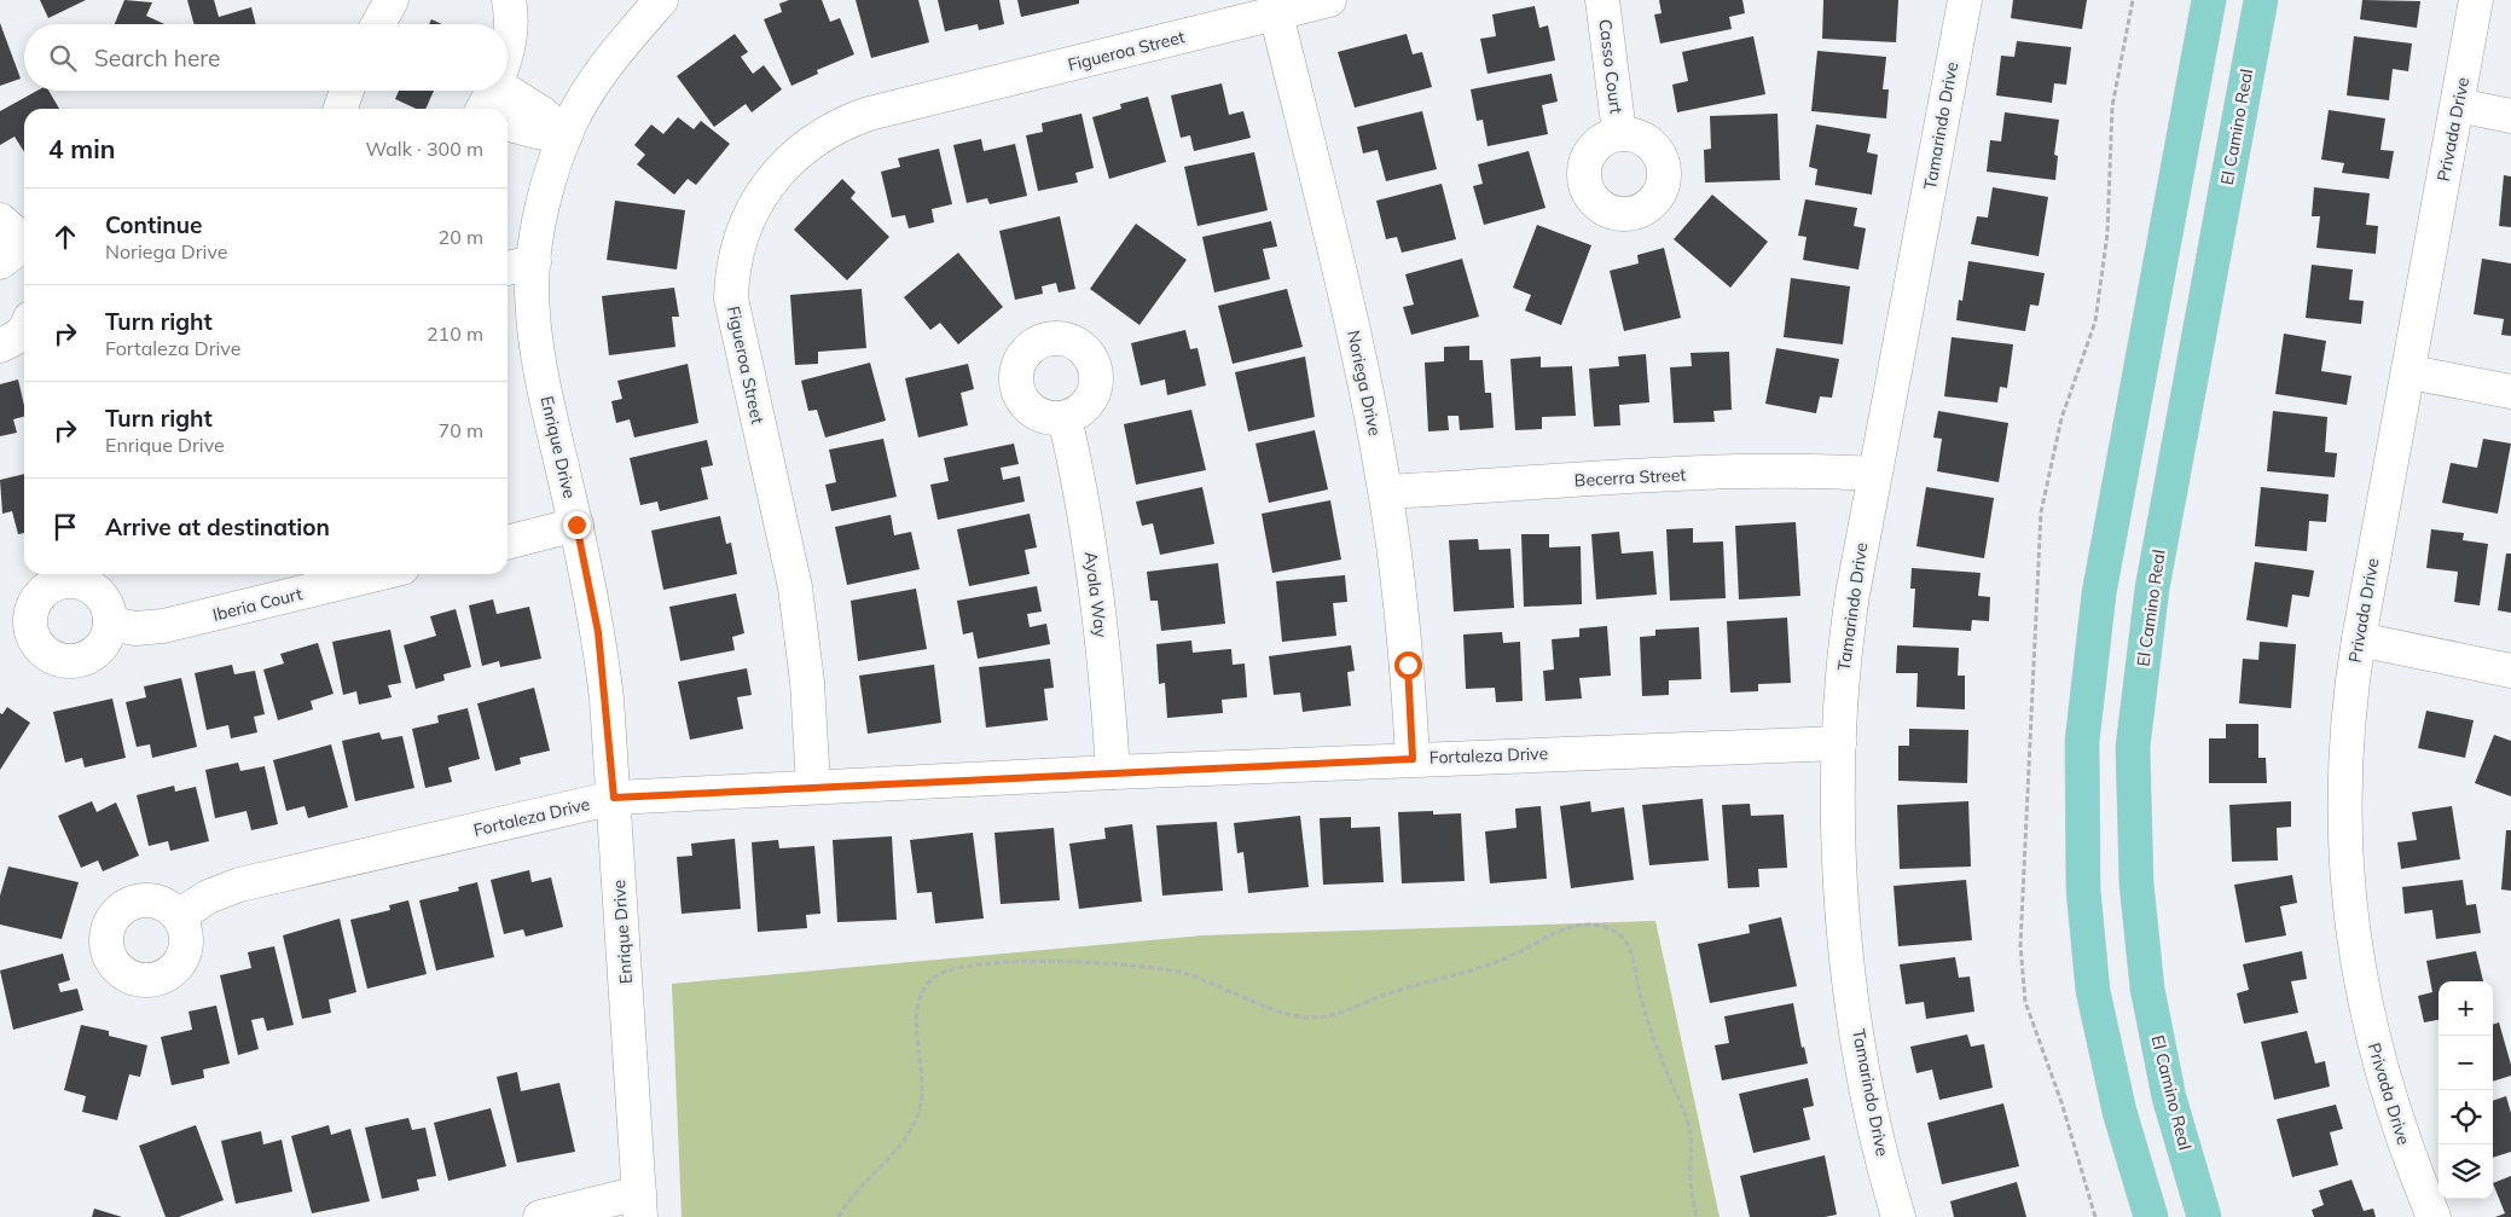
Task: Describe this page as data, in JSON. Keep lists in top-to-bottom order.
{
  "streets": {
    "main road": ["El Camino Real"],
    "street": [
      "Figueroa Street",
      "Casso Court",
      "Tamarindo Drive",
      "Privada Drive",
      "Noriega Drive",
      "Enrique Drive",
      "Becerra Street",
      "Ayala Way",
      "Iberia Court",
      "Fortaleza Drive"
    ]
  },
  "crossings": [
    ["Figueroa Street", "Noriega Drive"],
    ["Figueroa Street", "Fortaleza Drive"],
    ["Tamarindo Drive", "Becerra Street"],
    ["Tamarindo Drive", "Fortaleza Drive"],
    ["Noriega Drive", "Becerra Street"],
    ["Noriega Drive", "Fortaleza Drive"],
    ["Enrique Drive", "Fortaleza Drive"],
    ["Ayala Way", "Fortaleza Drive"]
  ],
  "page": {
    "search": "Search here",
    "heading": ["4 min", "Walk · 300 m"],
    "list": [
      ["Continue", "Noriega Drive", "20 m"],
      ["Turn right", "Fortaleza Drive", "210 m"],
      ["Turn right", "Enrique Drive", "70 m"],
      "Arrive at destination"
    ],
    "map_buttons": ["+", "−"]
  }
}
